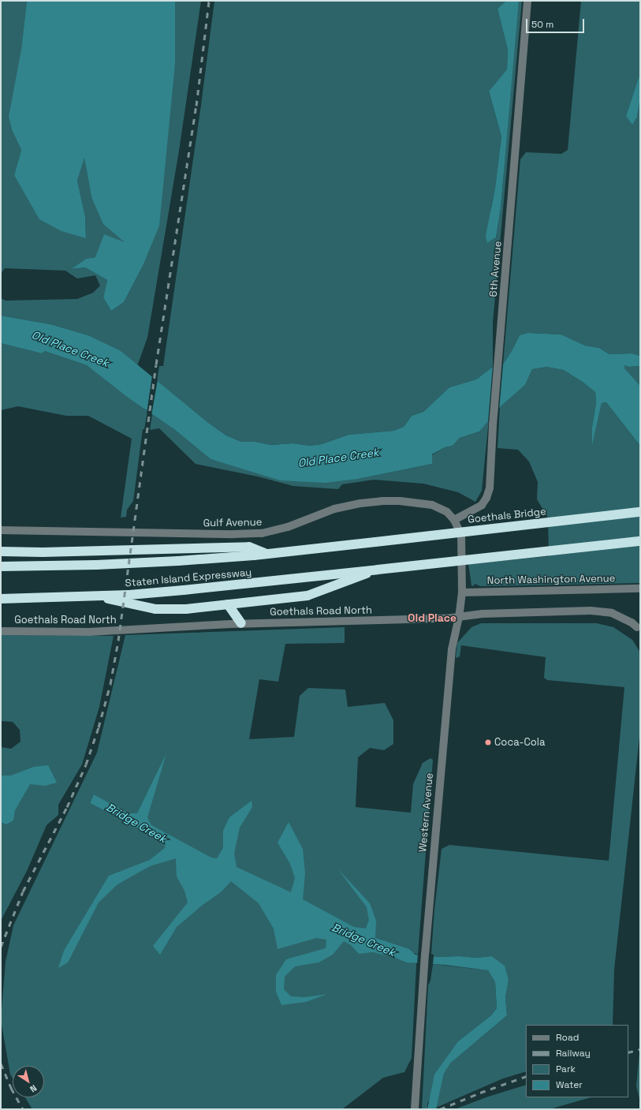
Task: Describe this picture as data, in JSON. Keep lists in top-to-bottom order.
{
  "streets": {
    "highway": ["Goethals Bridge", "Staten Island Expressway"],
    "street": [
      "6th Avenue",
      "Gulf Avenue",
      "North Washington Avenue",
      "Goethals Road North",
      "Western Avenue"
    ]
  },
  "crossings": [
    ["6th Avenue", "Gulf Avenue"],
    ["6th Avenue", "Western Avenue"],
    ["Goethals Bridge", "Staten Island Expressway"],
    ["Gulf Avenue", "Western Avenue"],
    ["North Washington Avenue", "Western Avenue"],
    ["Goethals Road North", "Western Avenue"]
  ],
  "districts": ["Old Place"],
  "water": ["Old Place Creek", "Bridge Creek"],
  "places": ["Coca-Cola"],
  "legend": [
    "Road",
    "Railway",
    "Park",
    "Water"
  ],
  "scale_bar": "50 m",
  "north": "bottom right"
}
